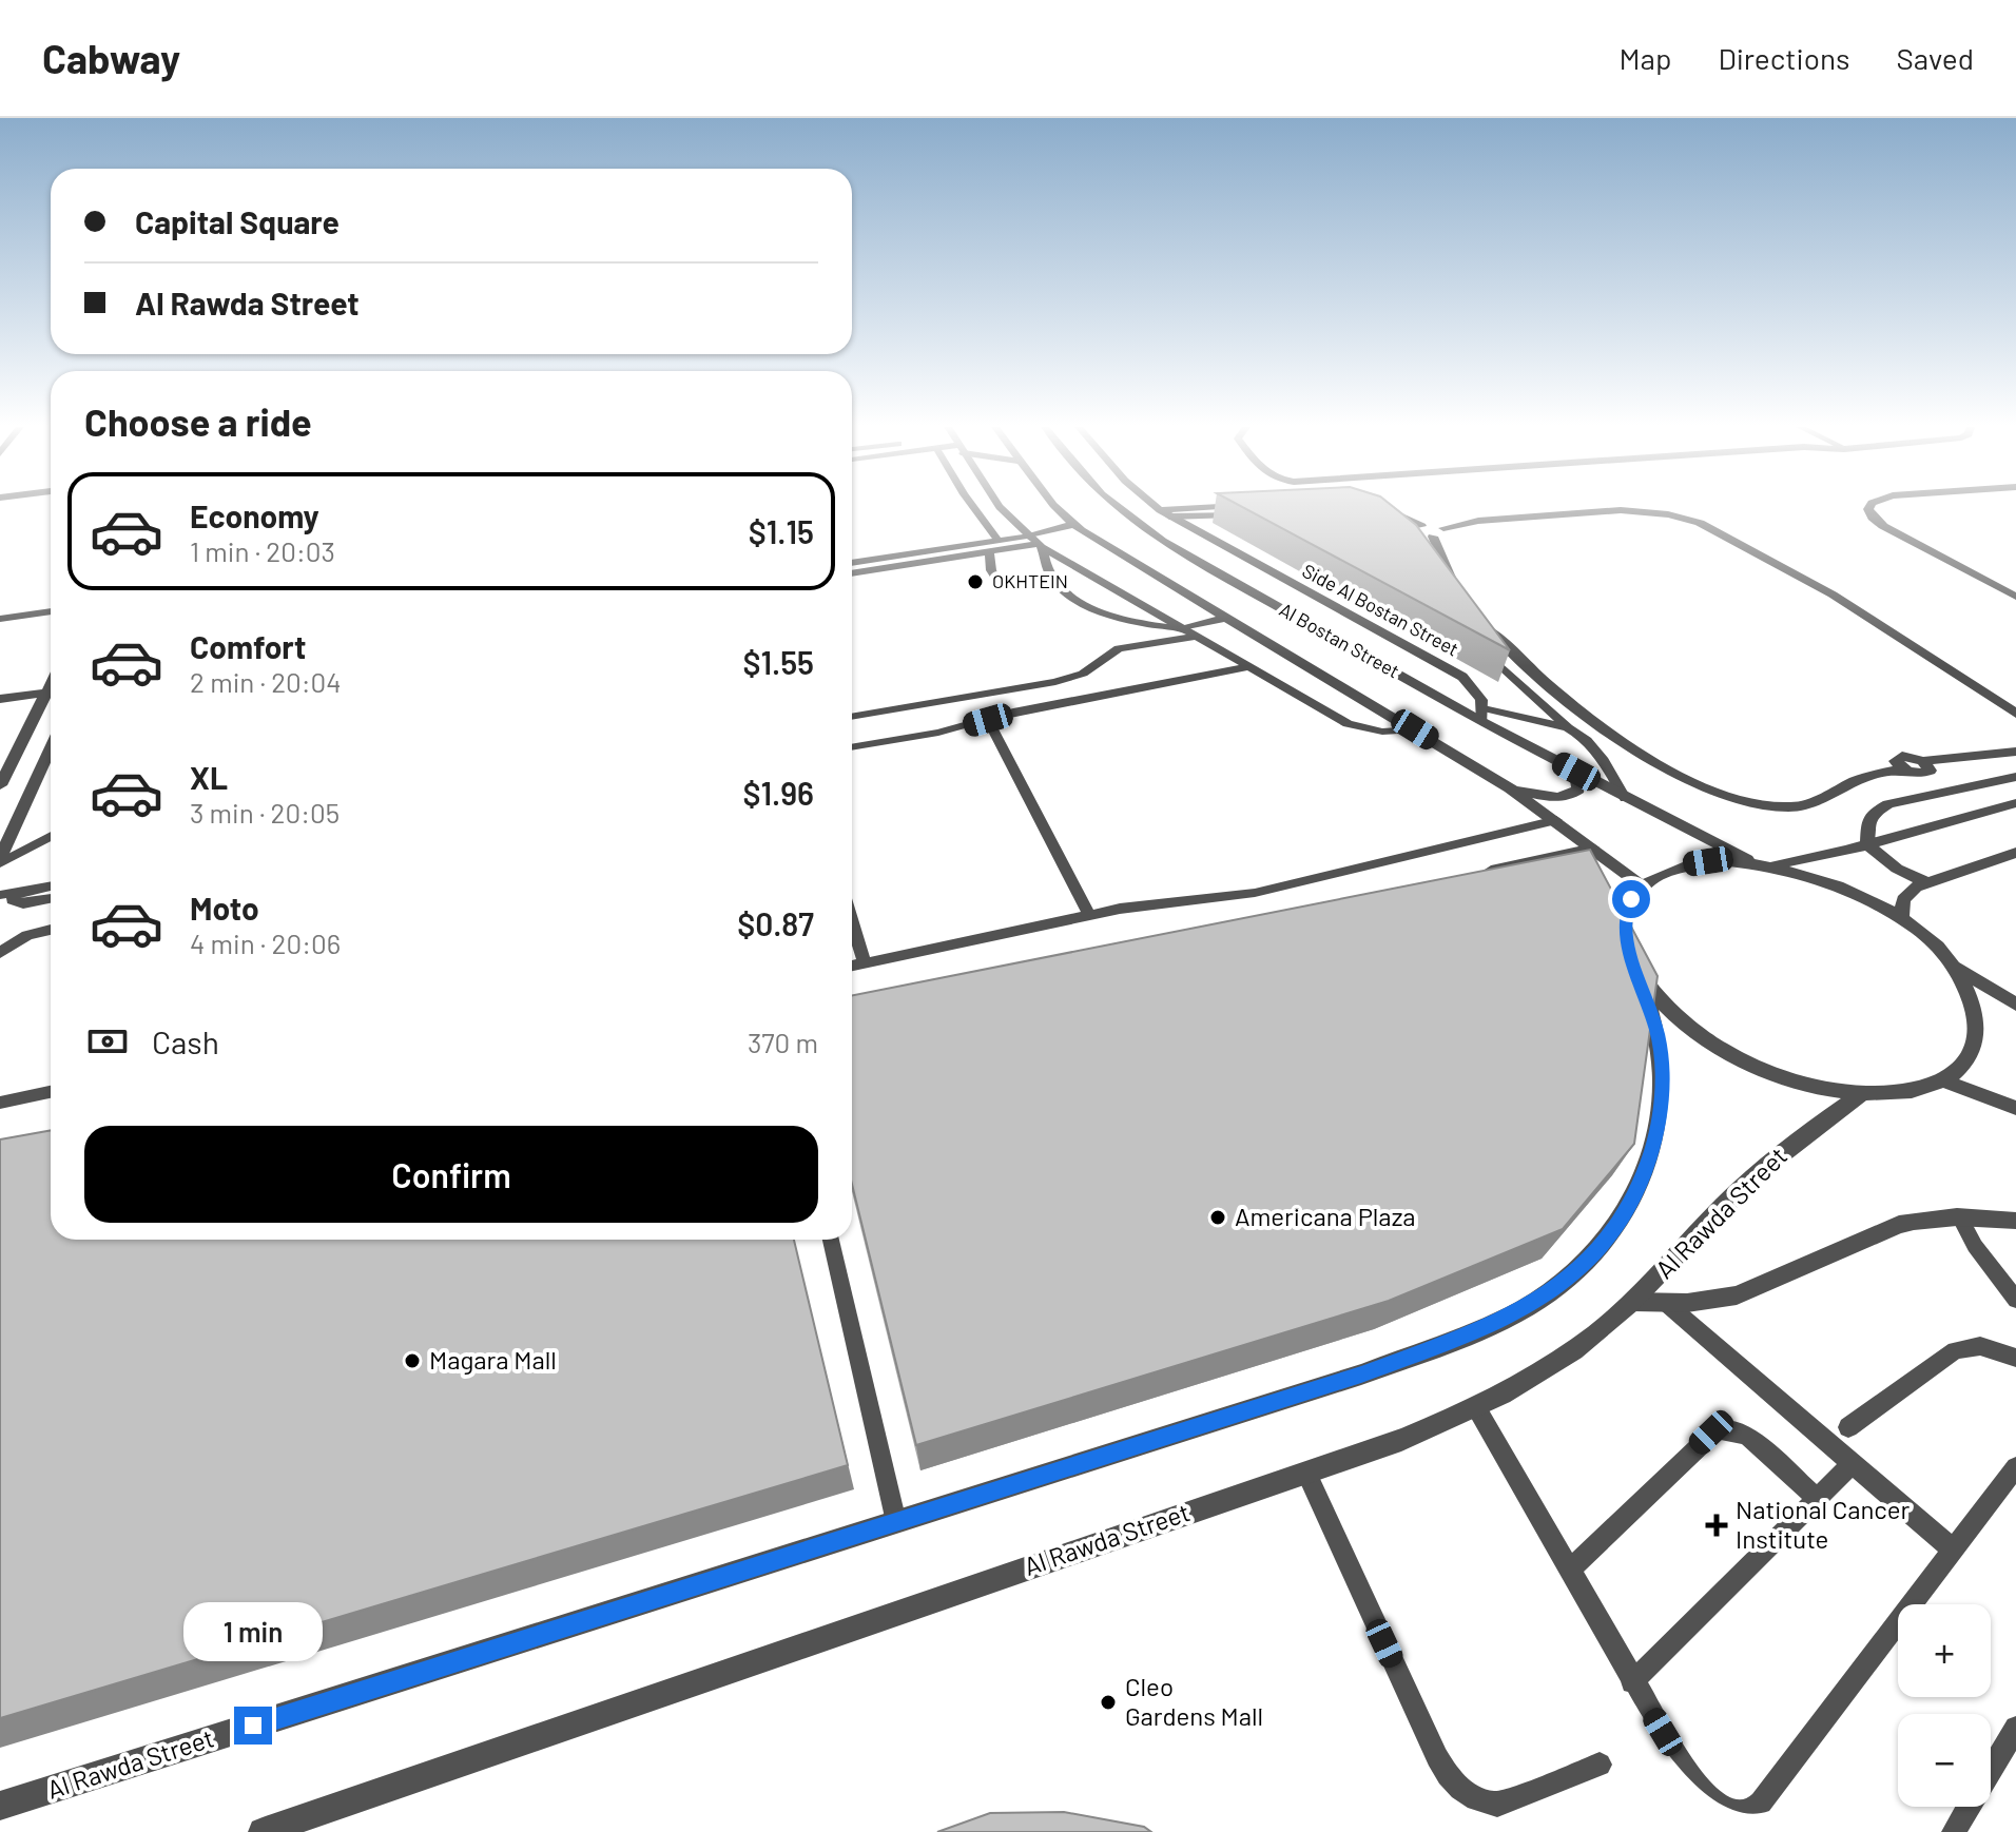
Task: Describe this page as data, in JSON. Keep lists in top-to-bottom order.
{
  "streets": {
    "street": ["Side Al Bostan Street", "Al Bostan Street", "Al Rawda Street"]
  },
  "crossings": [
    ["Side Al Bostan Street", "Al Bostan Street"],
    ["Al Bostan Street", "Al Rawda Street"]
  ],
  "places": {
    "other": [
      "OKHTEIN",
      "Americana Plaza",
      "Magara Mall",
      "Cleo Gardens Mall"
    ],
    "health": ["National Cancer Institute"]
  },
  "page": {
    "header": "Cabway",
    "nav": ["Map", "Directions", "Saved"],
    "banner": ["Capital Square", "Al Rawda Street"],
    "heading": "Choose a ride",
    "list": [
      {
        "name": "Economy",
        "note": "1 min · 20:03",
        "value": "$1.15"
      },
      {
        "name": "Comfort",
        "note": "2 min · 20:04",
        "value": "$1.55"
      },
      {
        "name": "XL",
        "note": "3 min · 20:05",
        "value": "$1.96"
      },
      {
        "name": "Moto",
        "note": "4 min · 20:06",
        "value": "$0.87"
      }
    ],
    "pay": ["Cash", "370 m"],
    "buttons": "Confirm",
    "bubble": "1 min",
    "map_buttons": ["+", "−"]
  }
}
